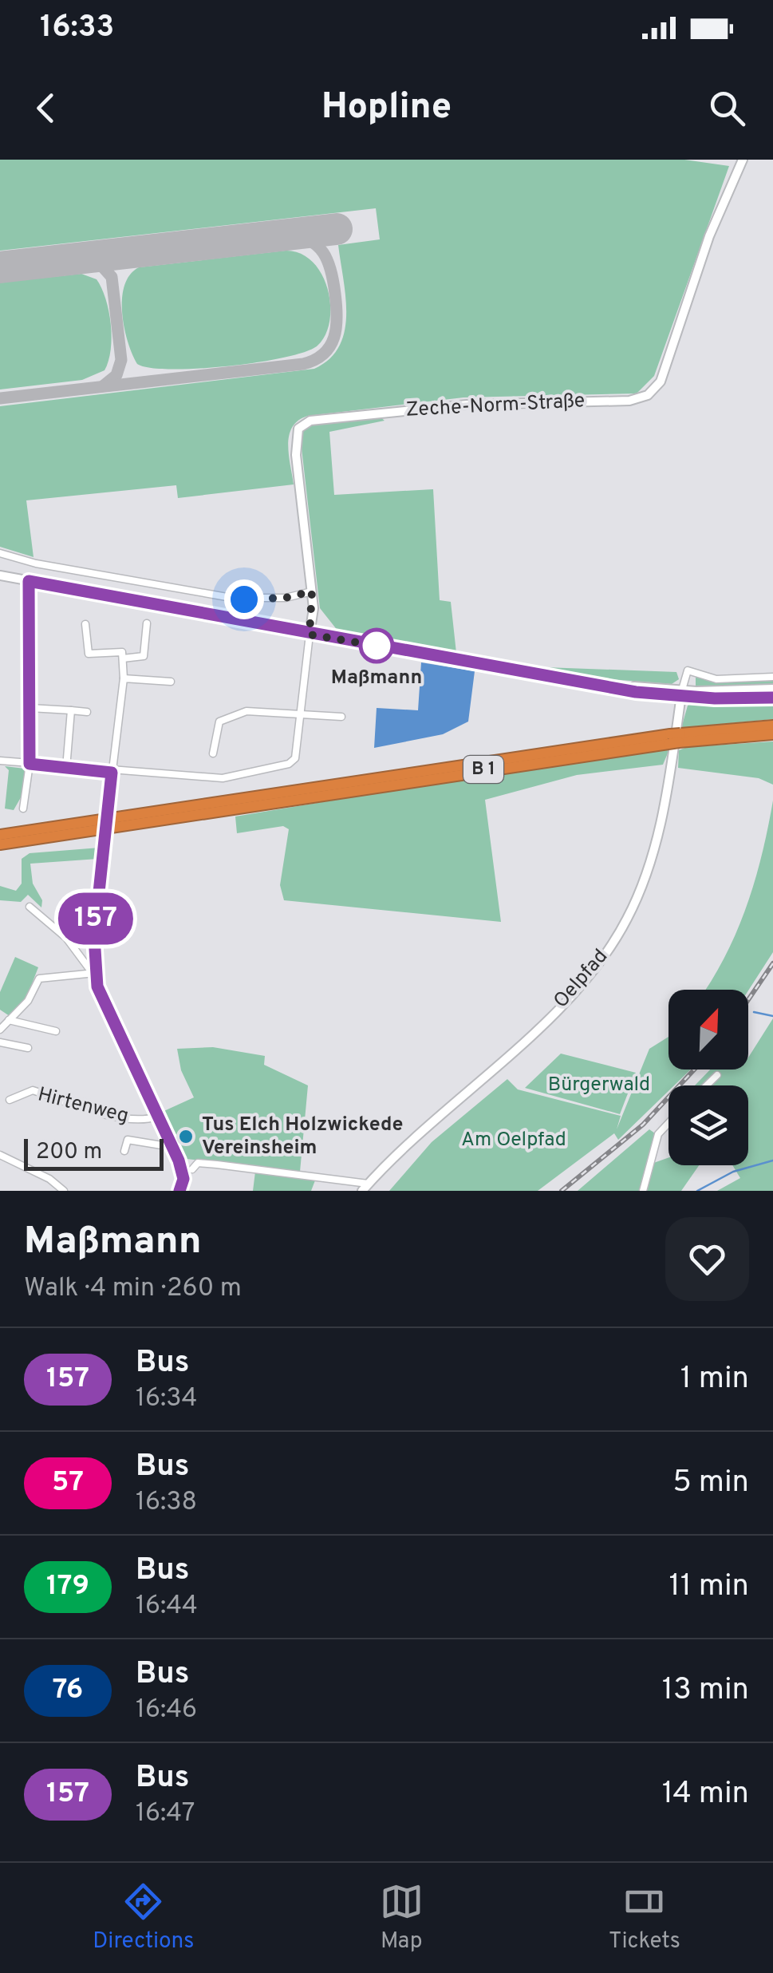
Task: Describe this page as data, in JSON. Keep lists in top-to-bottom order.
{
  "streets": {
    "highway": ["B 1"],
    "main road": ["Zeche-Norm-Straße", "Oelpfad"],
    "street": ["Hirtenweg"]
  },
  "parks": ["Bürgerwald", "Am Oelpfad"],
  "places": ["Maßmann", "Tus Elch Holzwickede Vereinsheim"],
  "lines": ["bus line 157"],
  "scale_bar": "200 m",
  "north": "top right",
  "page": {
    "status": "16:33",
    "header": "Hopline",
    "on_map": "157",
    "scale": "200 m",
    "heading": ["Maßmann", "Walk · 4 min · 260 m"],
    "list": [
      {
        "mark": "157",
        "name": "Bus",
        "note": "16:34",
        "value": "1 min"
      },
      {
        "mark": "57",
        "name": "Bus",
        "note": "16:38",
        "value": "5 min"
      },
      {
        "mark": "179",
        "name": "Bus",
        "note": "16:44",
        "value": "11 min"
      },
      {
        "mark": "76",
        "name": "Bus",
        "note": "16:46",
        "value": "13 min"
      },
      {
        "mark": "157",
        "name": "Bus",
        "note": "16:47",
        "value": "14 min"
      }
    ],
    "tabs": ["Directions", "Map", "Tickets"]
  }
}
